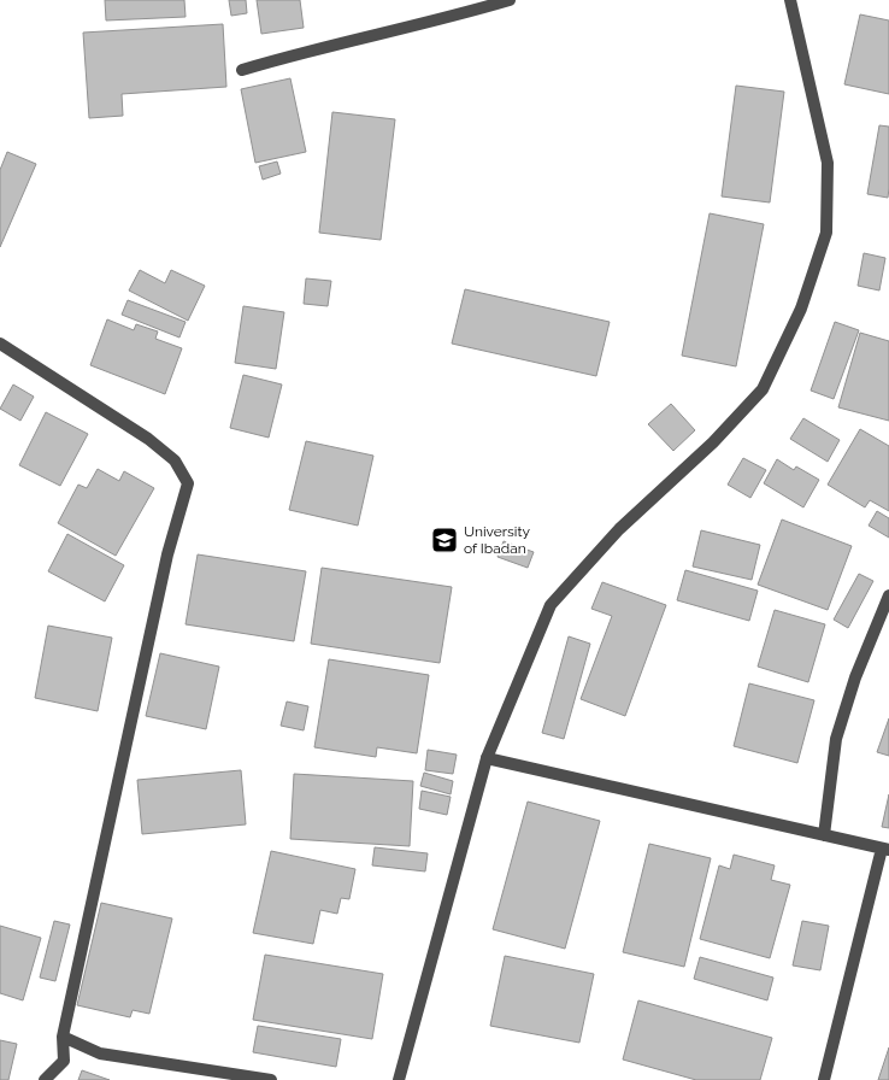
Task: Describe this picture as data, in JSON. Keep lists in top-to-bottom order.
{
  "places": {
    "school or university": ["University of Ibadan"]
  }
}
